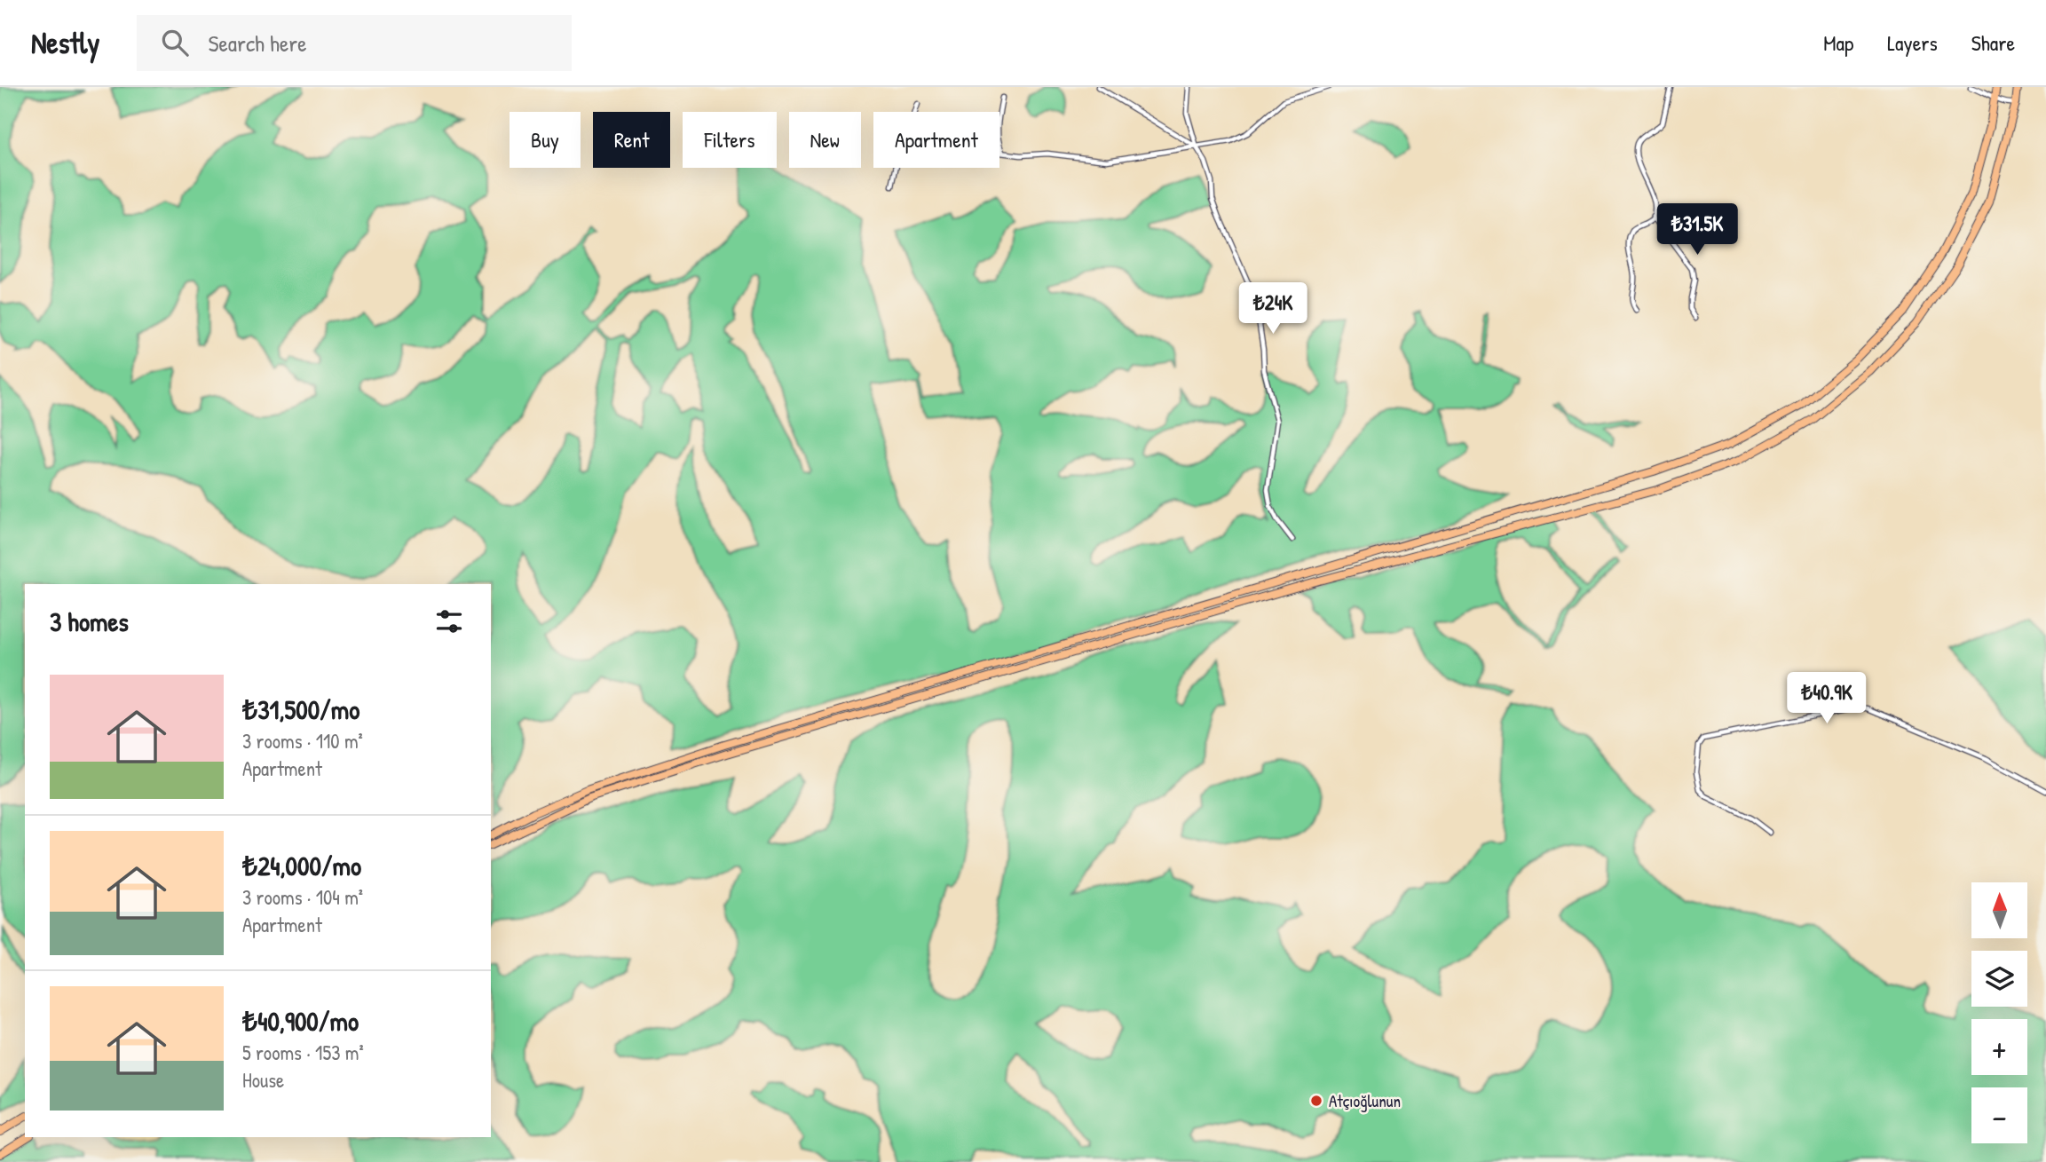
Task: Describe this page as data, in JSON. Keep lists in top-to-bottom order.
{
  "places": ["Atçıoğlunun"],
  "north": "top",
  "page": {
    "header": "Nestly",
    "search": "Search here",
    "nav": ["Map", "Layers", "Share"],
    "chip": [
      "Buy",
      "Rent",
      "Filters",
      "New",
      "Apartment"
    ],
    "price": ["₺31.5K", "₺24K", "₺40.9K"],
    "heading": "3 homes",
    "list": [
      {
        "name": "₺31,500/mo",
        "note": "3 rooms · 110 m² · Apartment"
      },
      {
        "name": "₺24,000/mo",
        "note": "3 rooms · 104 m² · Apartment"
      },
      {
        "name": "₺40,900/mo",
        "note": "5 rooms · 153 m² · House"
      }
    ],
    "map_buttons": ["+", "−"]
  }
}
